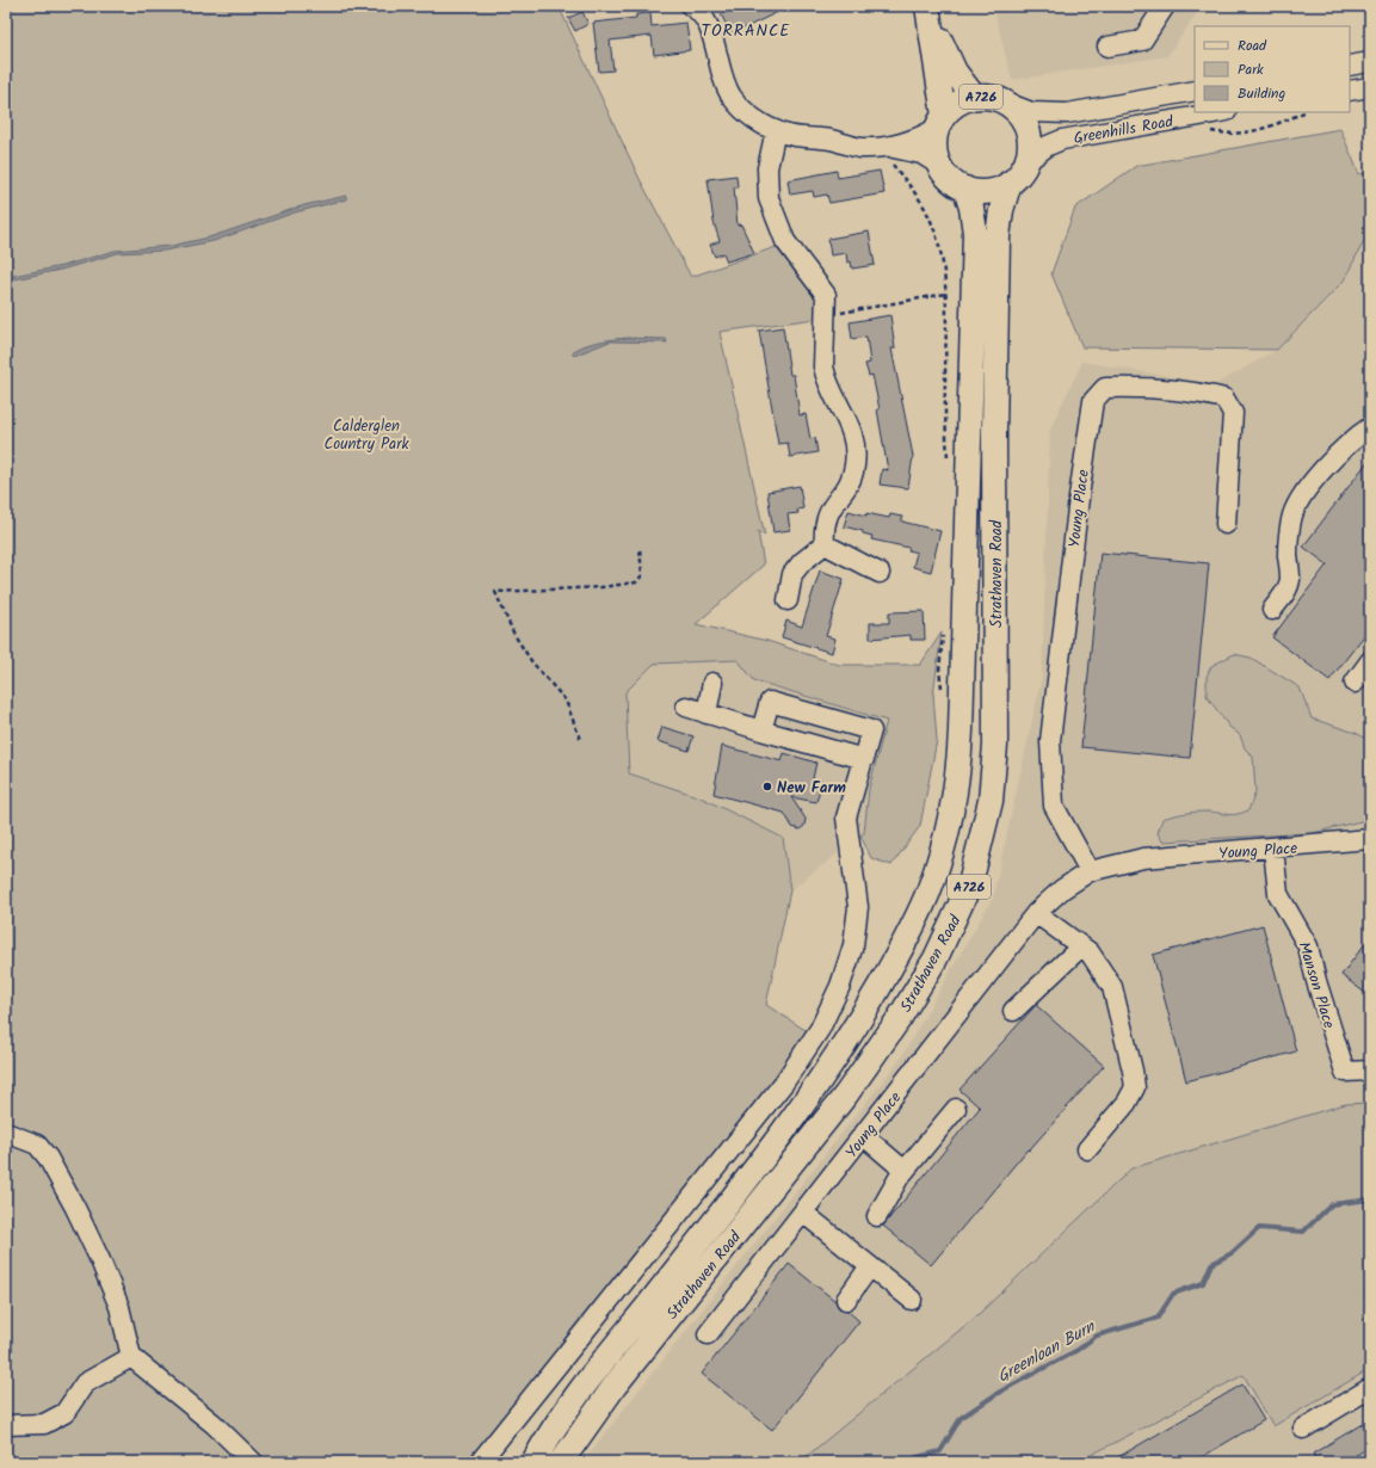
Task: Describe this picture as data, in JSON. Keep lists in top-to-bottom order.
{
  "streets": {
    "main road": ["A726", "Strathaven Road"],
    "street": ["Greenhills Road", "Young Place", "Manson Place"]
  },
  "crossings": [
    ["A726", "Greenhills Road"],
    ["A726", "Strathaven Road"],
    ["Greenhills Road", "Strathaven Road"],
    ["Young Place", "Manson Place"]
  ],
  "districts": ["TORRANCE"],
  "water": ["Greenloan Burn"],
  "parks": ["Calderglen Country Park"],
  "places": ["New Farm"],
  "legend": ["Road", "Park", "Building"]
}
